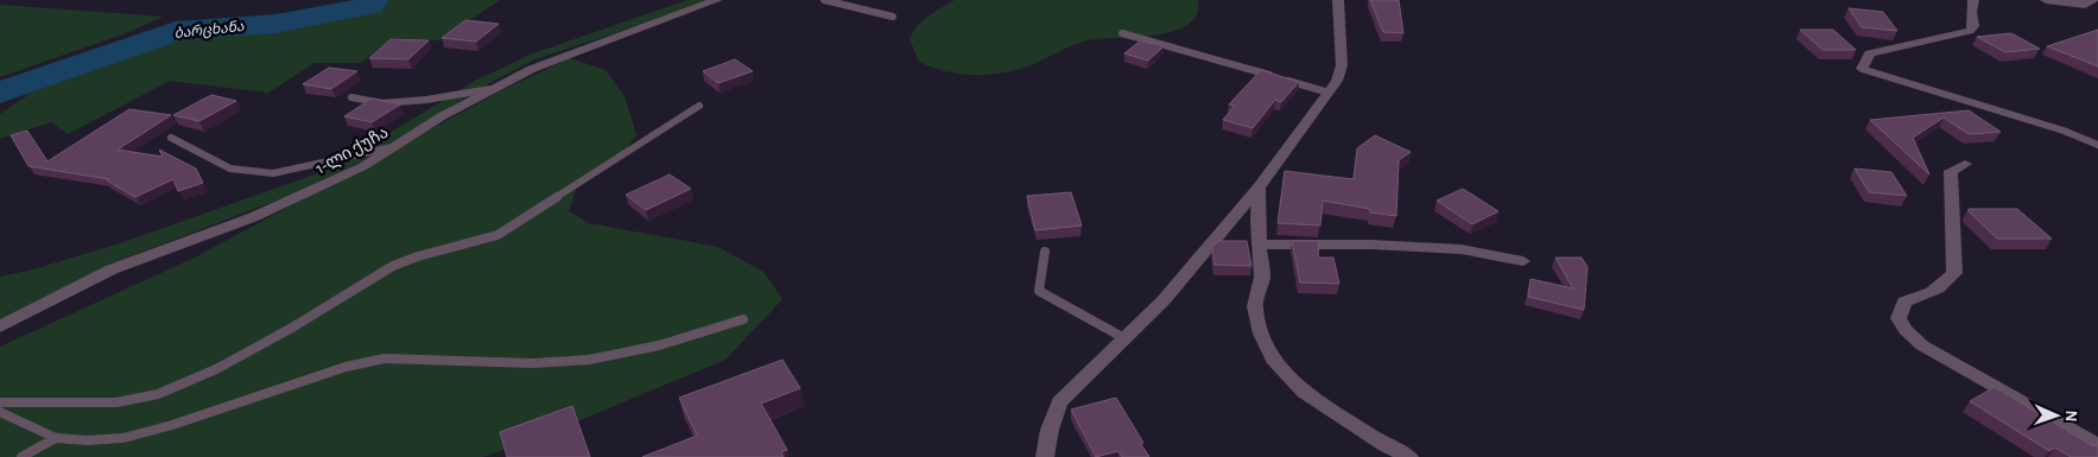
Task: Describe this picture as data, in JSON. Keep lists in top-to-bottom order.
{
  "streets": {
    "street": ["1-ლი ქუჩა"]
  },
  "water": ["ბარცხანა"],
  "north": "right"
}
